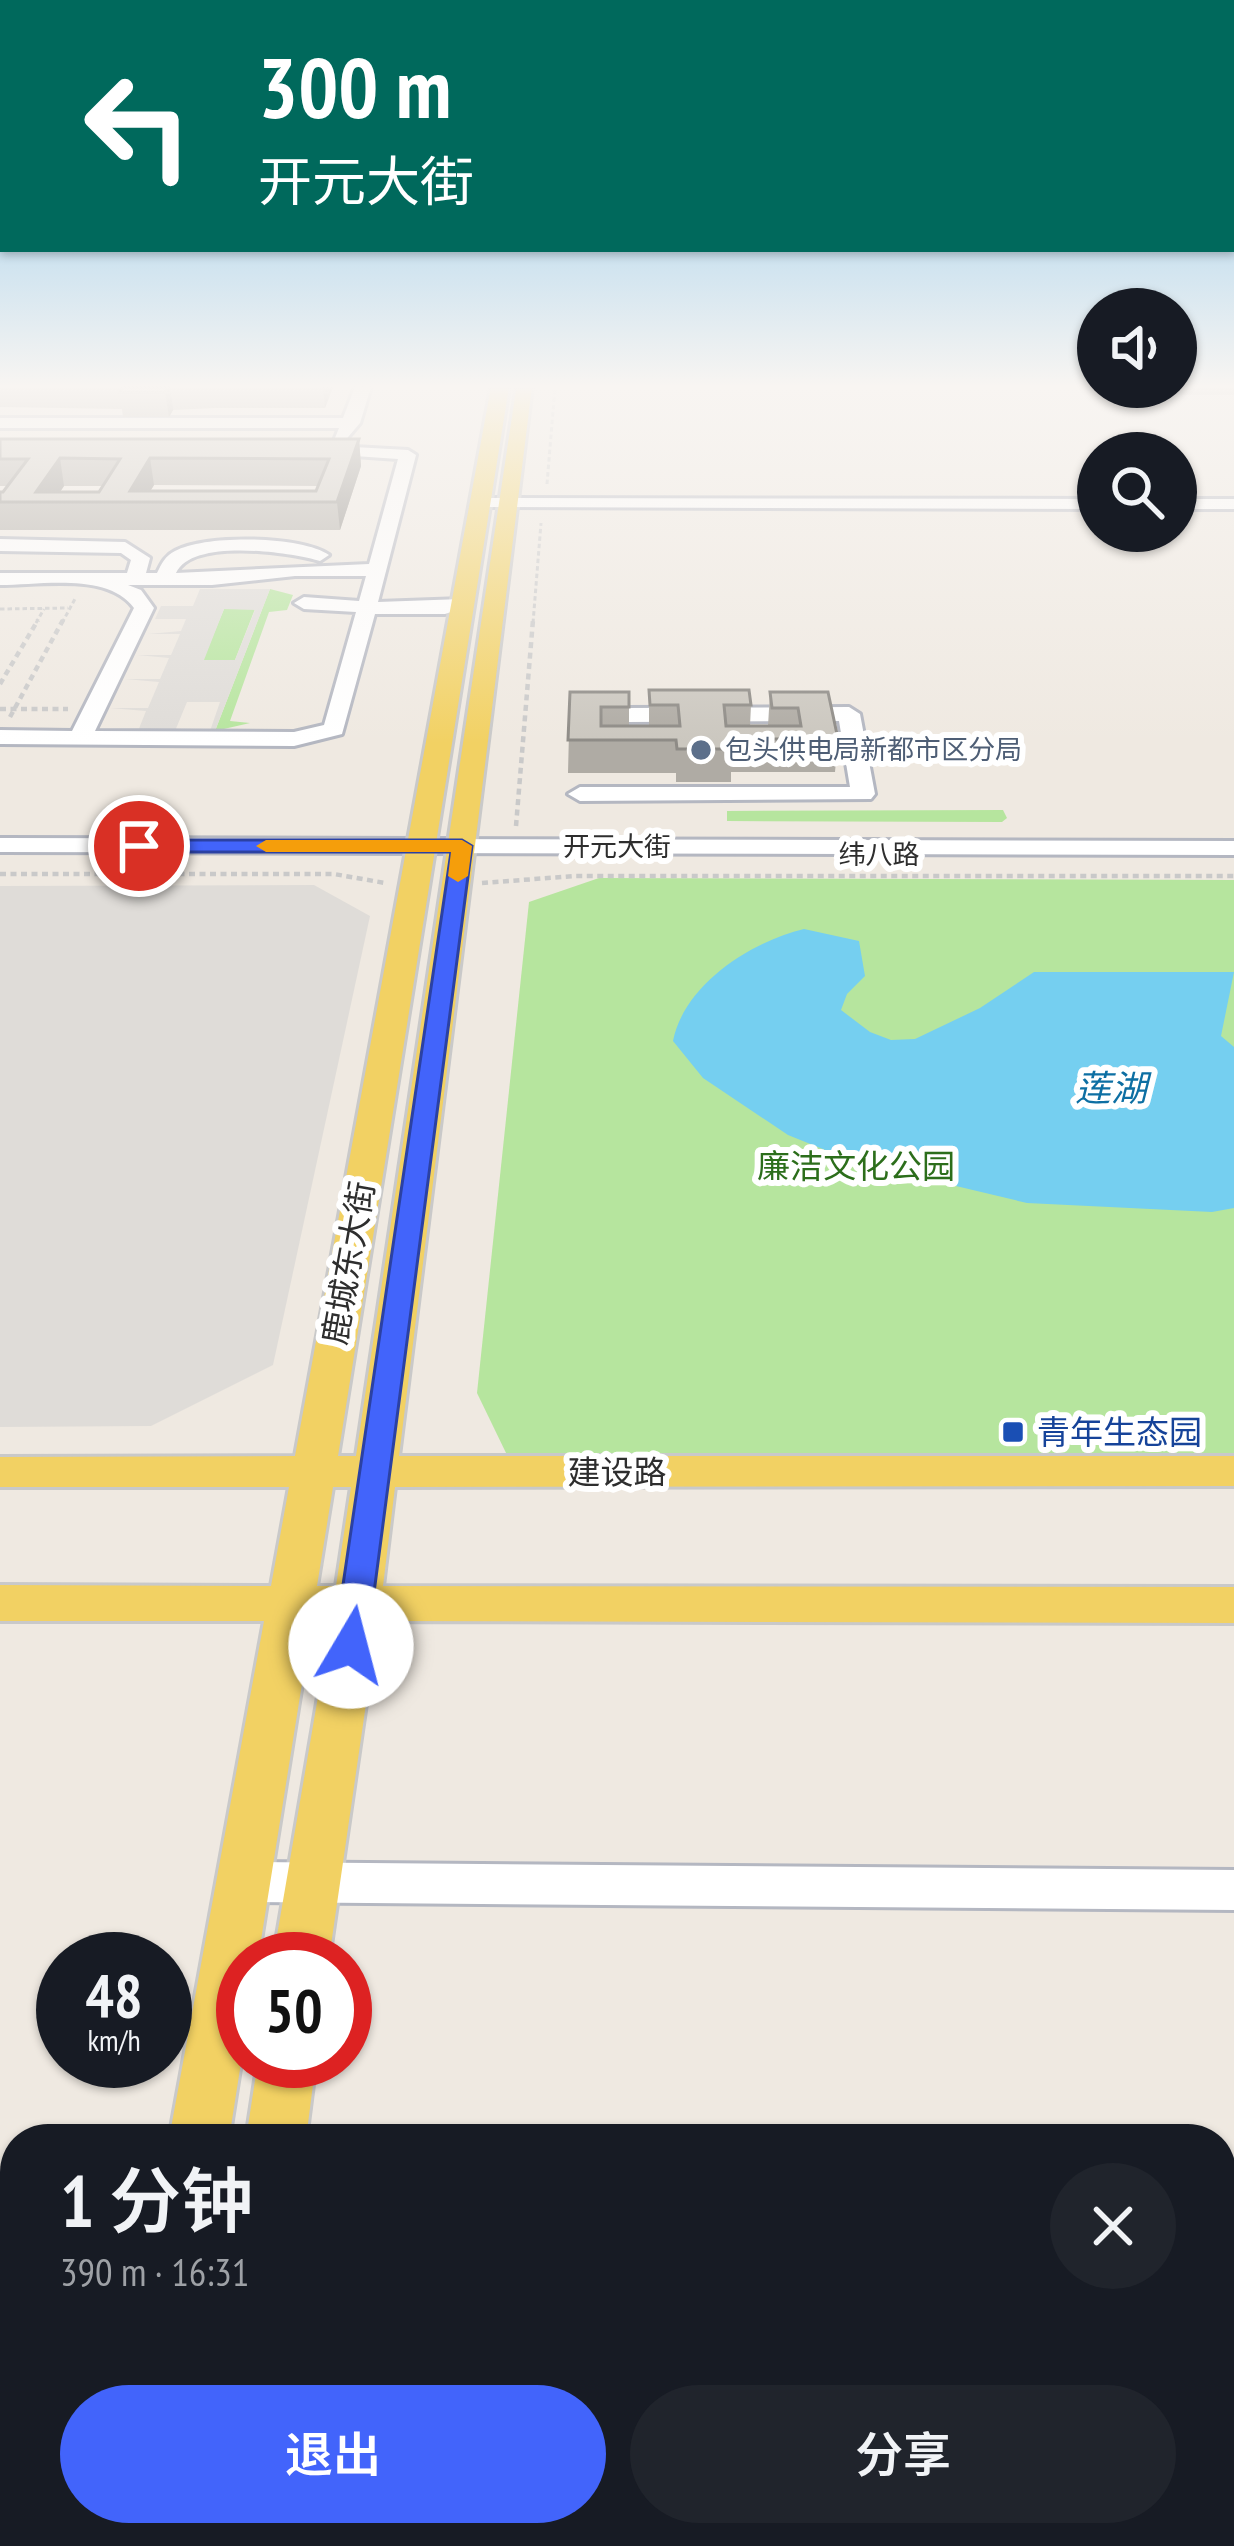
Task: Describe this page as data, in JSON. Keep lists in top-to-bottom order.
{
  "streets": {
    "main road": ["鹿城东大街", "建设路"],
    "street": ["开元大街"],
    "path": ["纬八路"]
  },
  "crossings": [
    ["开元大街", "鹿城东大街"],
    ["鹿城东大街", "建设路"]
  ],
  "water": ["莲湖"],
  "parks": ["廉洁文化公园"],
  "places": {
    "other": ["包头供电局新都市区分局"],
    "transit": ["青年生态园"]
  },
  "page": {
    "turn": ["300 m", "开元大街"],
    "speed": "48 km/h",
    "limit": "50",
    "heading": ["1 分钟", "390 m · 16:31"],
    "buttons": ["退出", "分享"]
  }
}
